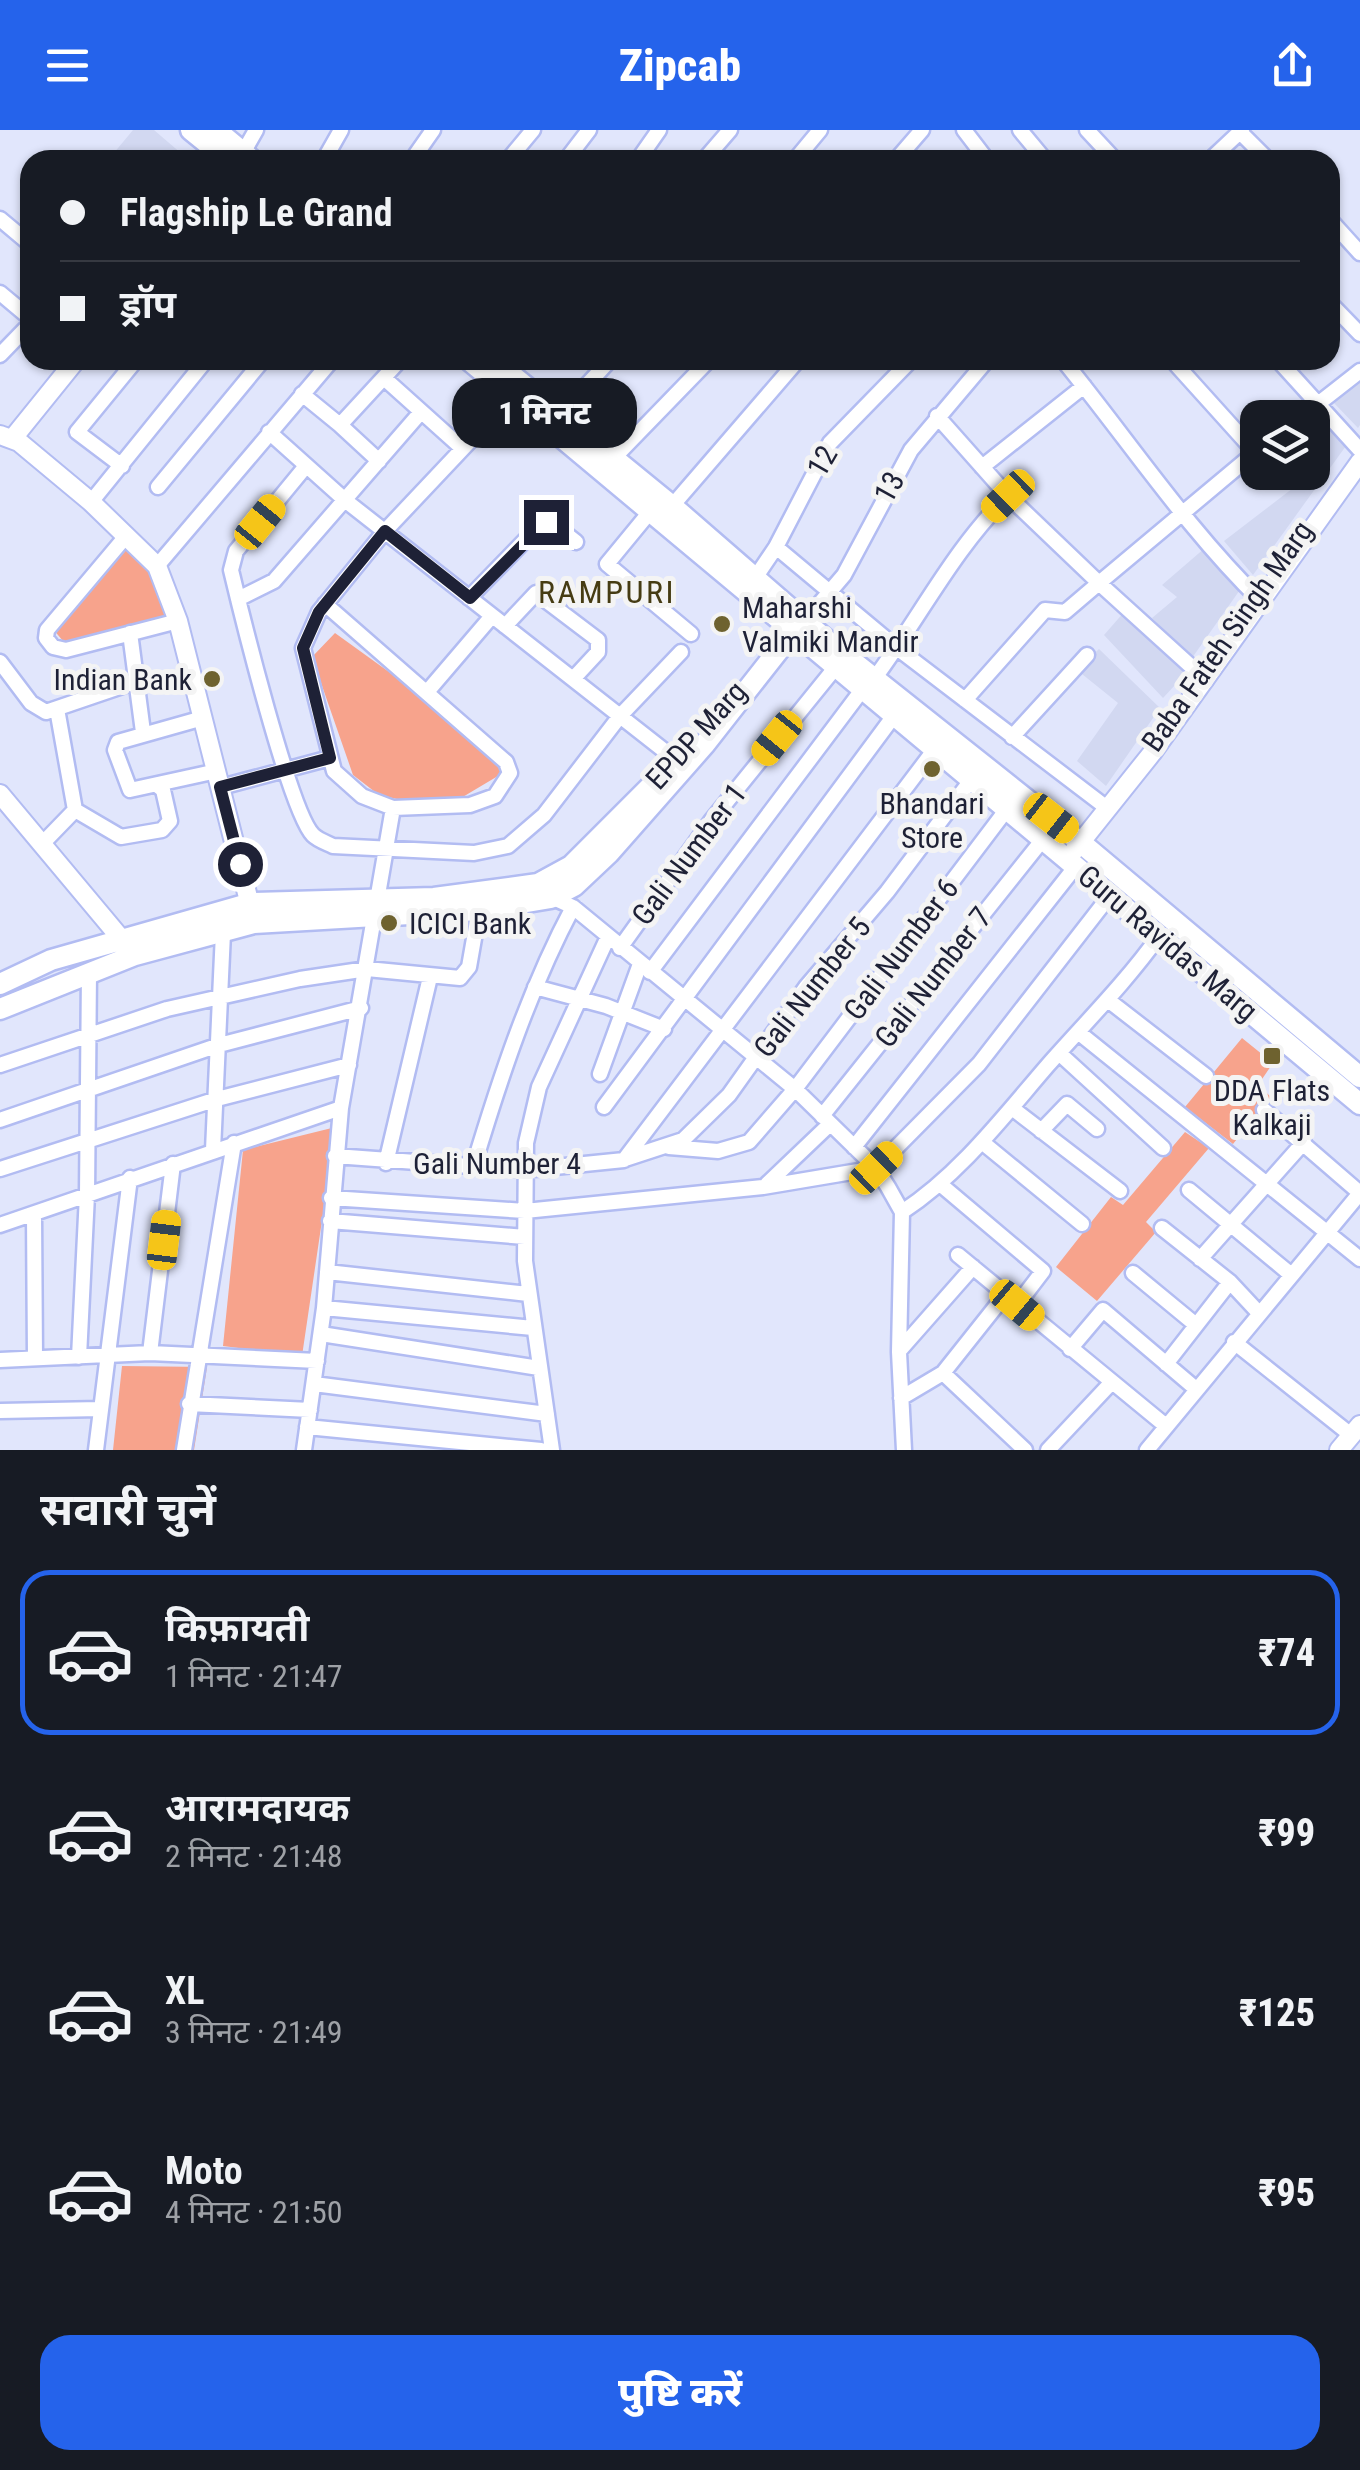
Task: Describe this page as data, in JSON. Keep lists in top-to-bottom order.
{
  "streets": {
    "main road": ["EPDP Marg", "Guru Ravidas Marg"],
    "street": [
      "12",
      "13",
      "Baba Fateh Singh Marg",
      "Gali Number 1",
      "Gali Number 6",
      "Gali Number 7",
      "Gali Number 5",
      "Gali Number 4"
    ]
  },
  "crossings": [
    ["12", "Guru Ravidas Marg"],
    ["13", "EPDP Marg"],
    ["13", "Guru Ravidas Marg"],
    ["Baba Fateh Singh Marg", "Guru Ravidas Marg"],
    ["EPDP Marg", "Guru Ravidas Marg"],
    ["Gali Number 1", "Guru Ravidas Marg"],
    ["Gali Number 1", "Gali Number 4"],
    ["Guru Ravidas Marg", "Gali Number 6"],
    ["Guru Ravidas Marg", "Gali Number 7"],
    ["Guru Ravidas Marg", "Gali Number 5"],
    ["Guru Ravidas Marg", "Gali Number 4"],
    ["Gali Number 6", "Gali Number 5"],
    ["Gali Number 5", "Gali Number 4"]
  ],
  "districts": ["RAMPURI"],
  "places": {
    "other": [
      "Maharshi Valmiki Mandir",
      "Indian Bank",
      "Bhandari Store",
      "ICICI Bank"
    ],
    "transit": ["DDA Flats Kalkaji"]
  },
  "page": {
    "header": "Zipcab",
    "banner": ["Flagship Le Grand", "ड्रॉप"],
    "bubble": "1 मिनट",
    "heading": "सवारी चुनें",
    "list": [
      {
        "name": "किफ़ायती",
        "note": "1 मिनट · 21:47",
        "value": "₹74"
      },
      {
        "name": "आरामदायक",
        "note": "2 मिनट · 21:48",
        "value": "₹99"
      },
      {
        "name": "XL",
        "note": "3 मिनट · 21:49",
        "value": "₹125"
      },
      {
        "name": "Moto",
        "note": "4 मिनट · 21:50",
        "value": "₹95"
      }
    ],
    "buttons": "पुष्टि करें"
  }
}
